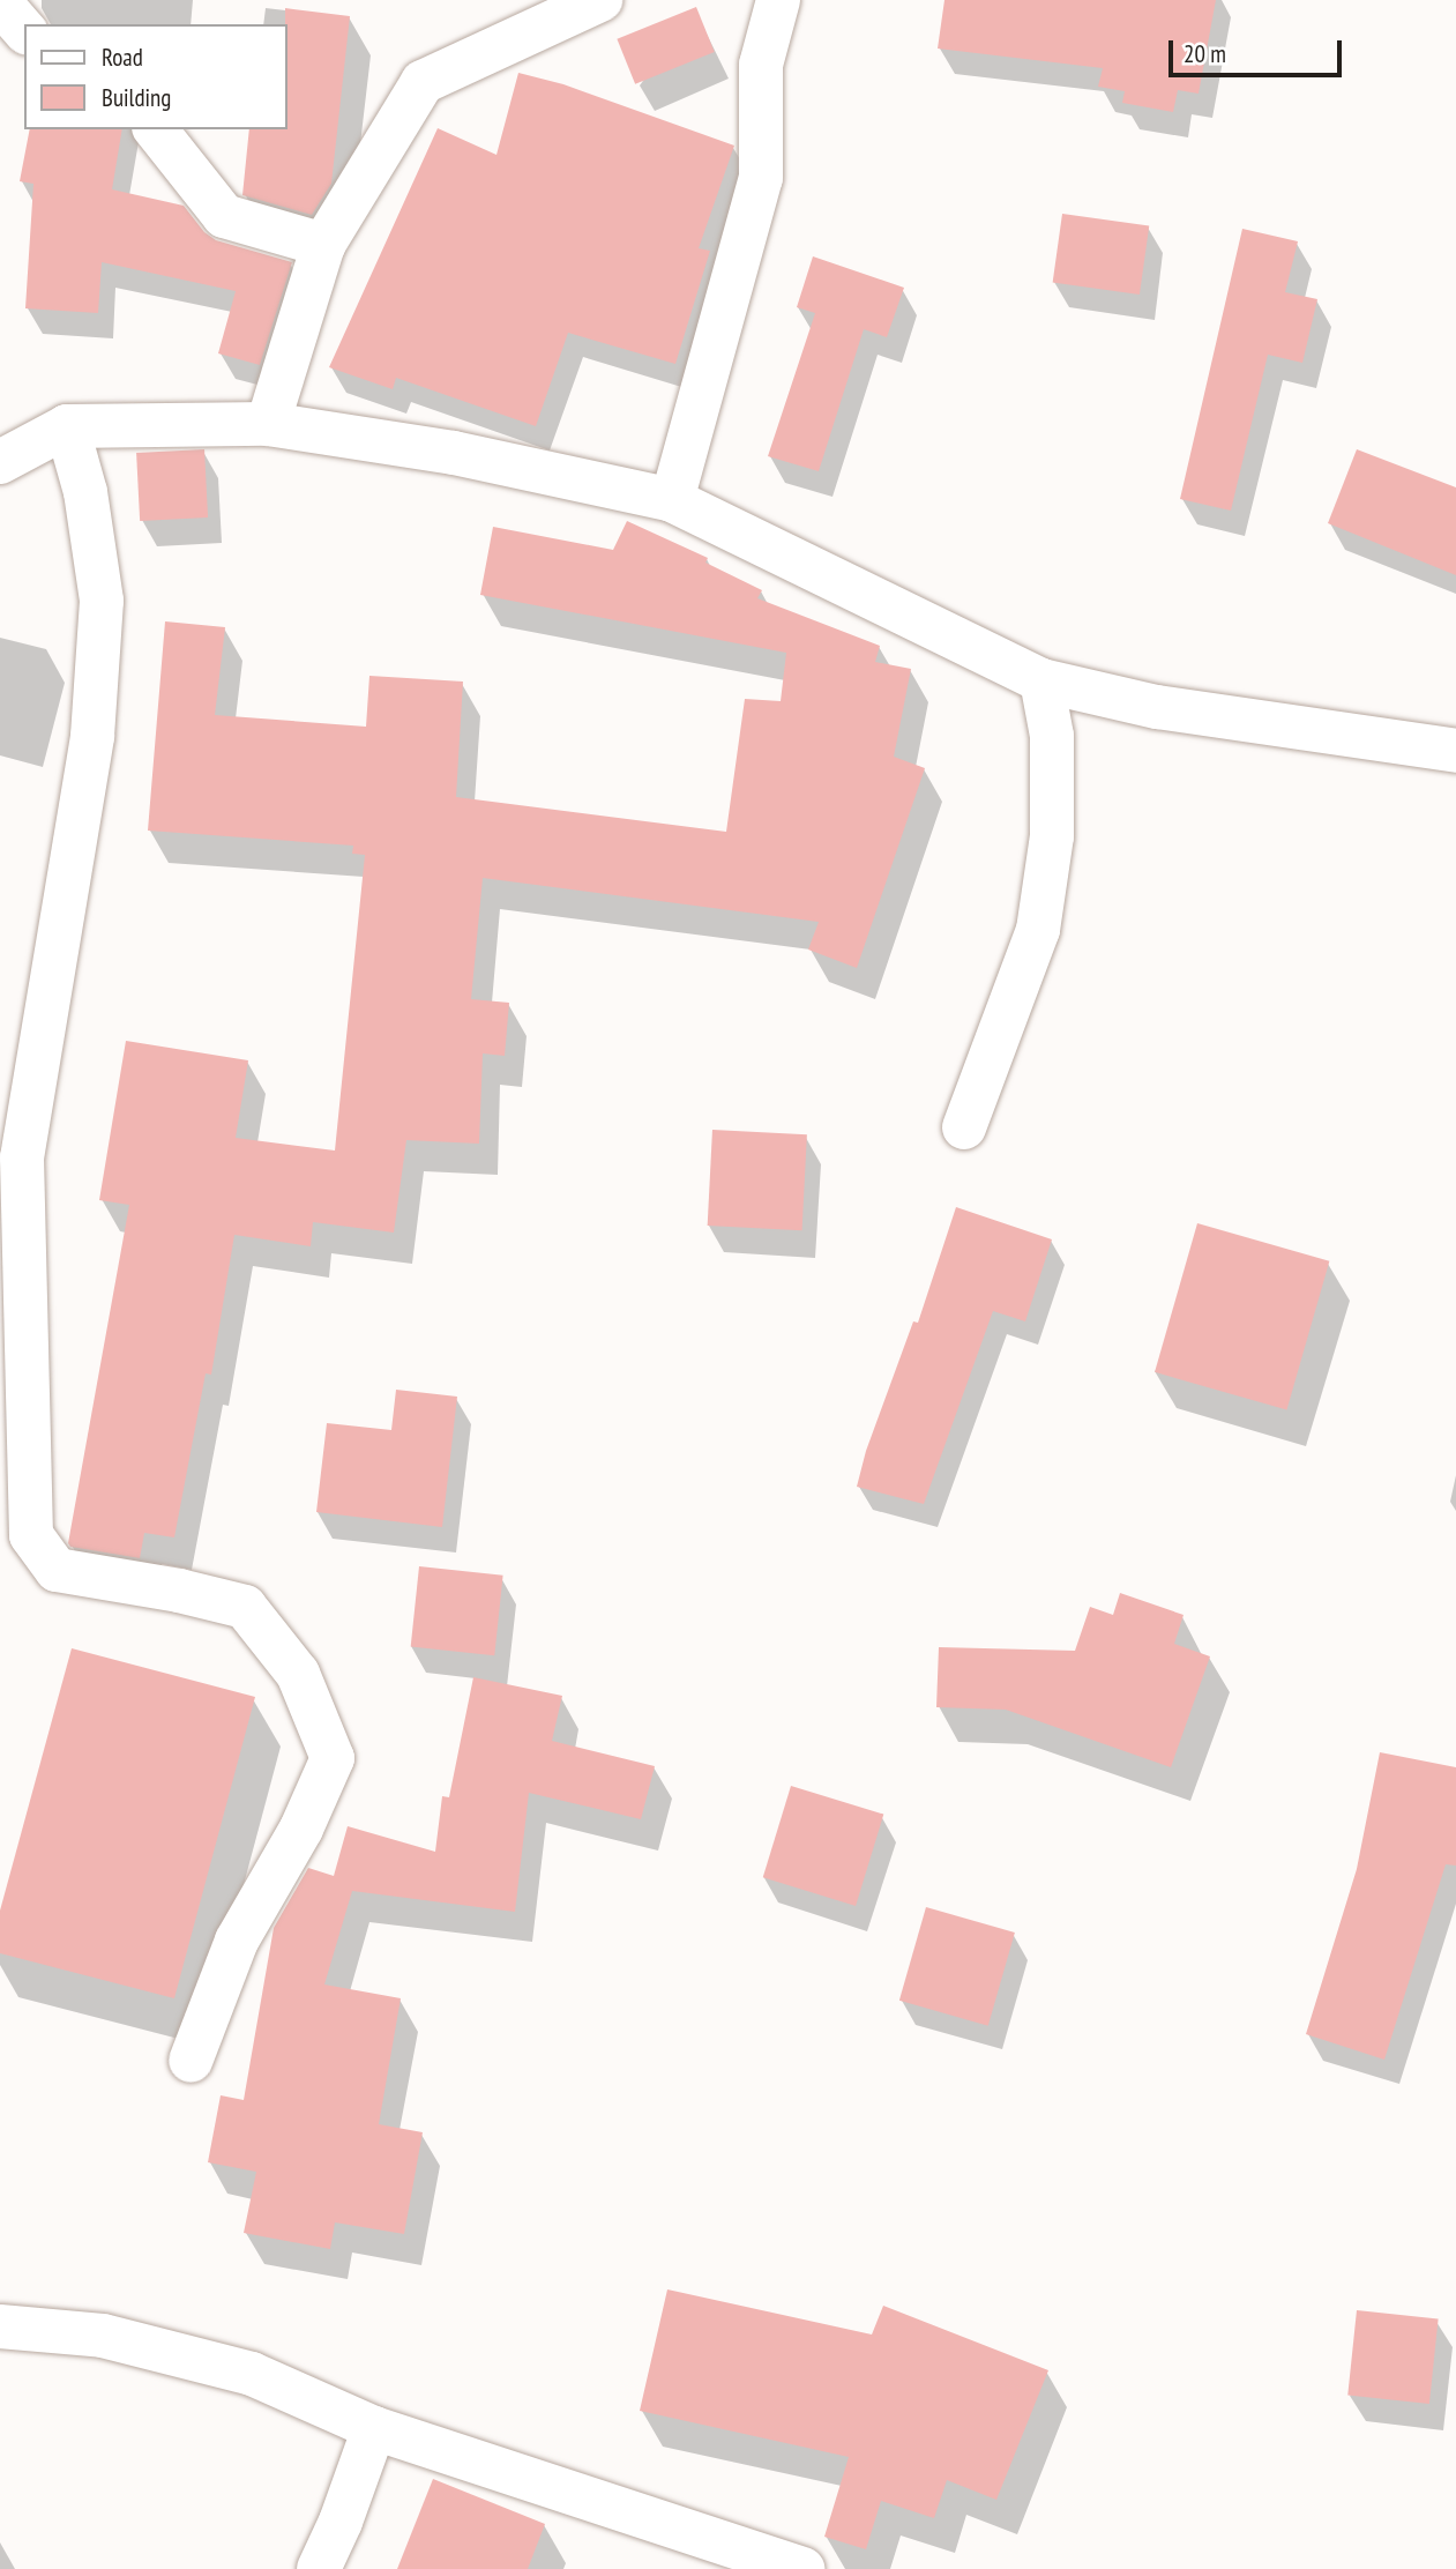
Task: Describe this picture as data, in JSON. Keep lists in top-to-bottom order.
{
  "legend": ["Road", "Building"],
  "scale_bar": "20 m"
}
